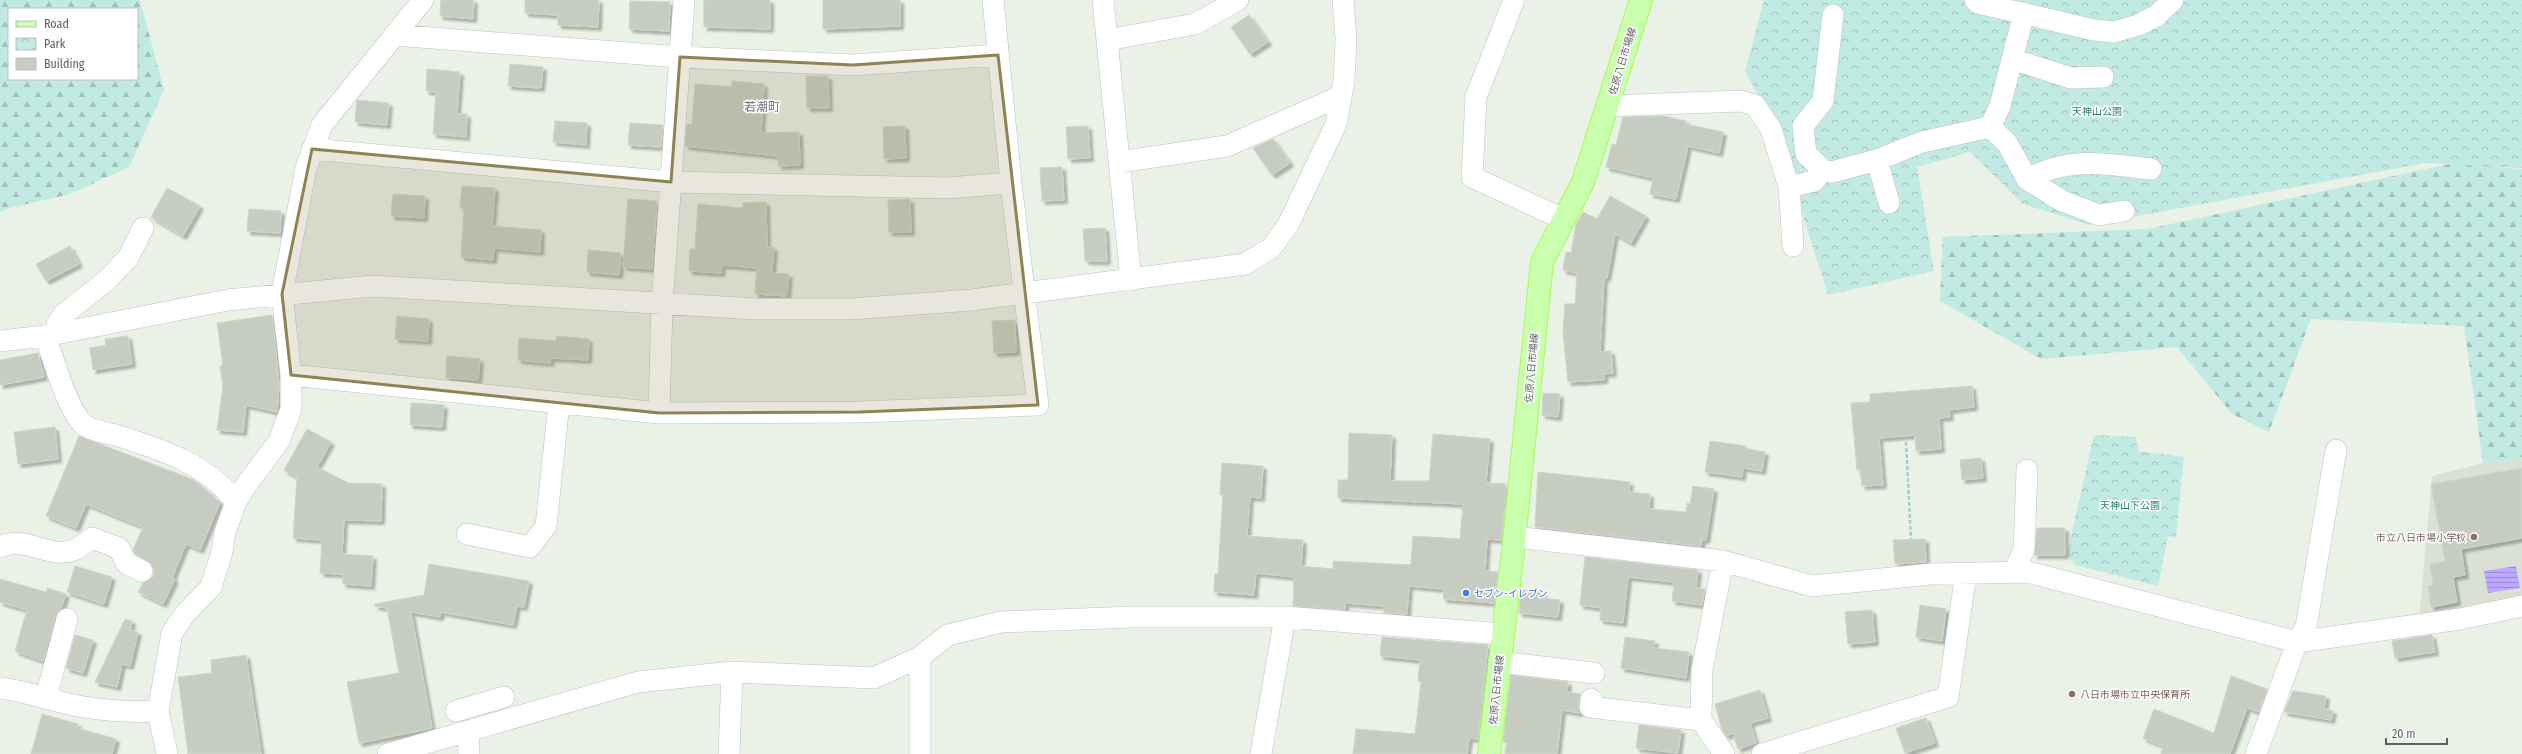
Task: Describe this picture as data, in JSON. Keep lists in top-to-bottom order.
{
  "streets": {
    "main road": ["佐原八日市場線"]
  },
  "districts": ["若潮町"],
  "parks": ["天神山公園", "天神山下公園"],
  "places": ["市立八日市場小学校", "セブン-イレブン", "八日市場市立中央保育所"],
  "legend": ["Road", "Park", "Building"],
  "scale_bar": "20 m"
}
